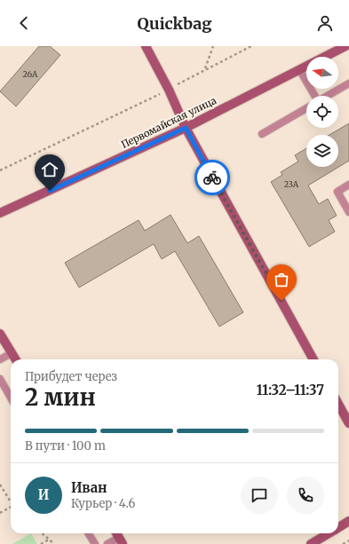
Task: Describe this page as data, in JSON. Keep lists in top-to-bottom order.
{
  "streets": {
    "street": ["Первомайская улица"]
  },
  "house_numbers": ["26А", "23А"],
  "north": "left",
  "page": {
    "header": "Quickbag",
    "heading": ["2 мин", "Прибудет через", "11:32–11:37"],
    "panel": ["Иван", "Курьер · 4.6"],
    "bar": "В пути · 100 m",
    "round": "И"
  }
}
